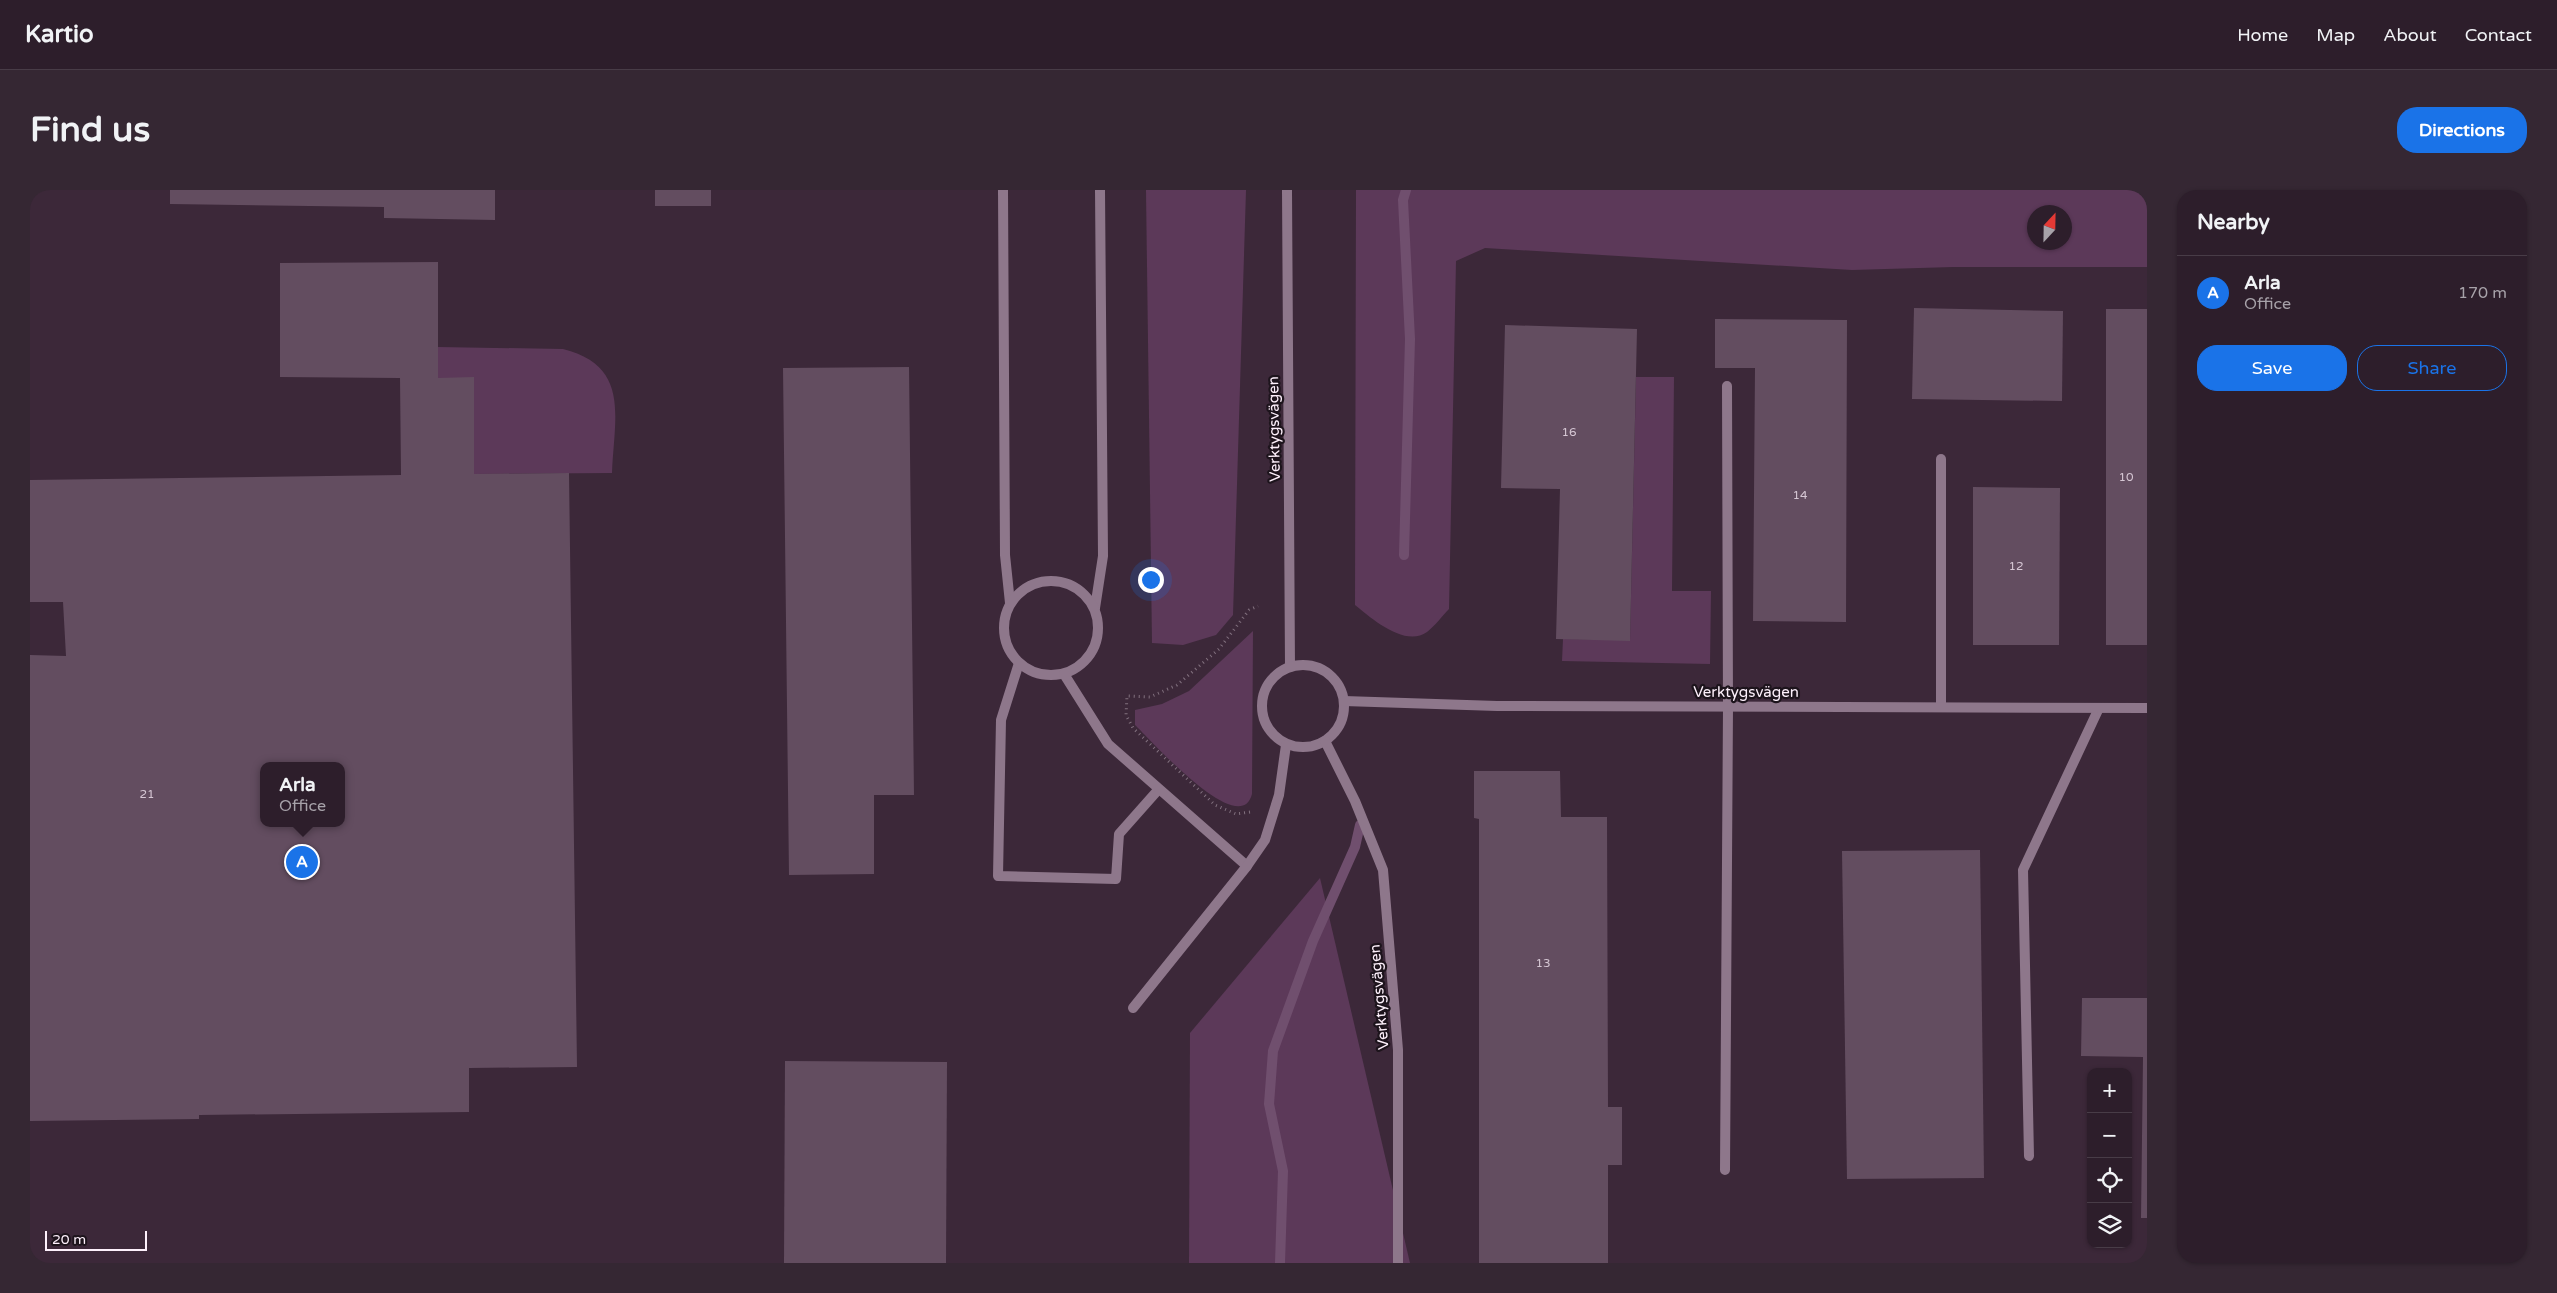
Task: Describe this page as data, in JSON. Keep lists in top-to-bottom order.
{
  "streets": {
    "street": ["Verktygsvägen"]
  },
  "house_numbers": [
    "16",
    "10",
    "14",
    "12",
    "21",
    "13"
  ],
  "scale_bar": "20 m",
  "north": "top",
  "page": {
    "header": "Kartio",
    "nav": [
      "Home",
      "Map",
      "About",
      "Contact"
    ],
    "buttons": [
      "Directions",
      ["Save", "Share"]
    ],
    "title": "Find us",
    "heading": "Nearby",
    "list": [
      {
        "mark": "A",
        "name": "Arla",
        "note": "Office",
        "value": "170 m"
      }
    ],
    "popup": ["Arla", "Office"],
    "pins": "A",
    "map_buttons": ["+", "−"],
    "scale": "20 m"
  }
}
